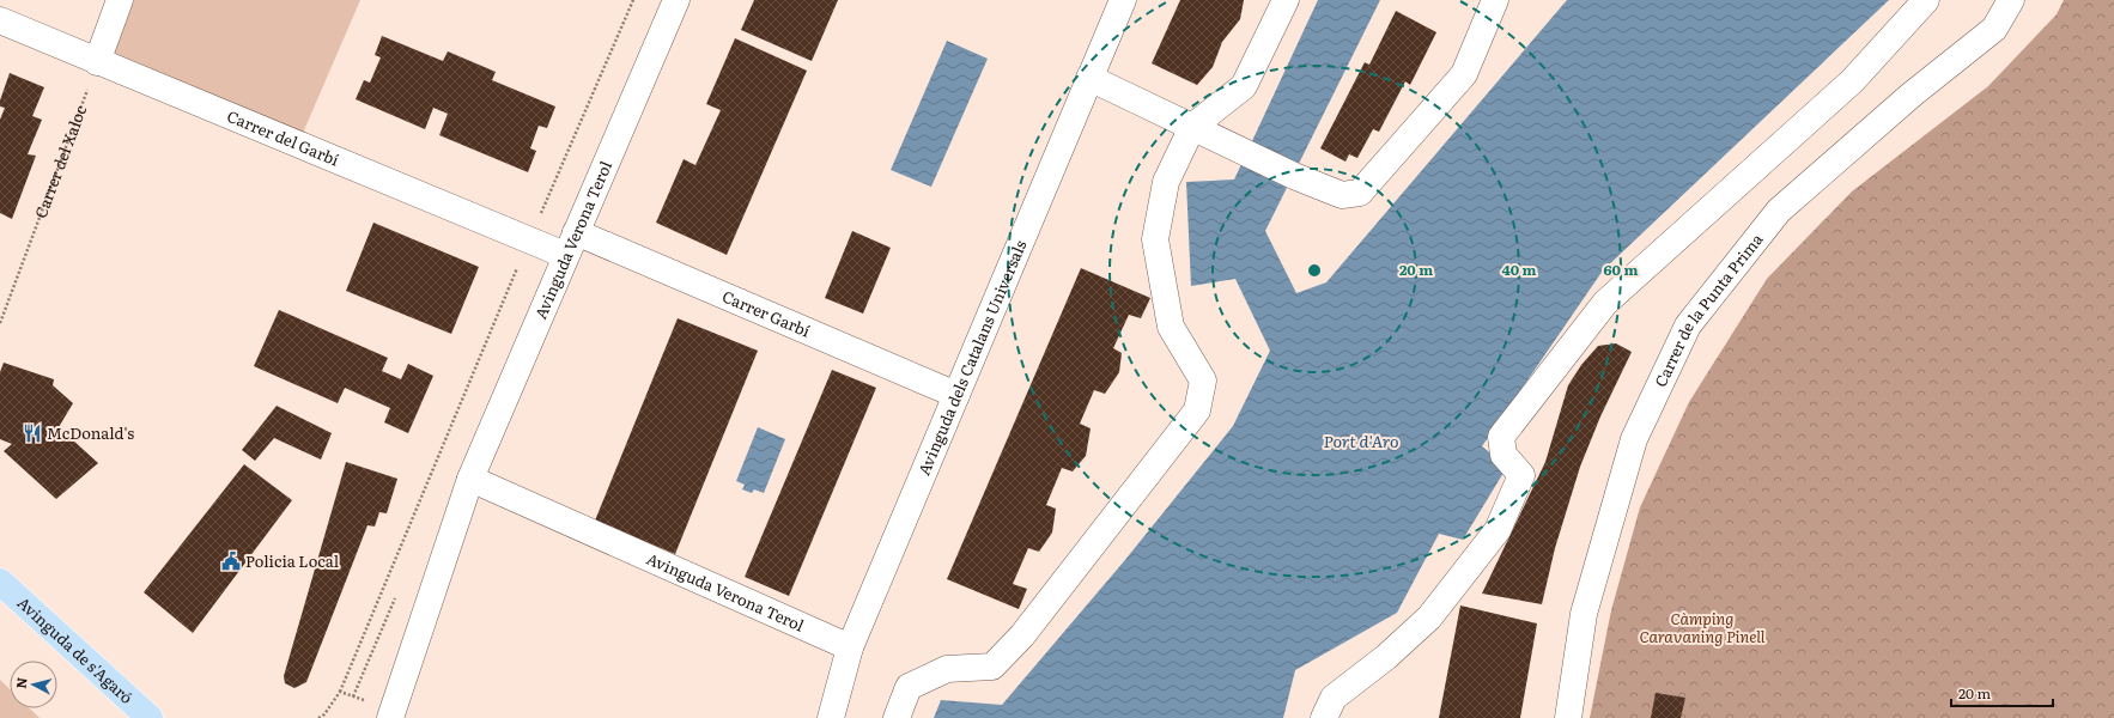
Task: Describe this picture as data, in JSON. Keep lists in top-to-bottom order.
{
  "streets": {
    "main road": ["Avinguda de s'Agaró"],
    "street": [
      "Carrer del Garbí",
      "Avinguda Verona Terol",
      "Carrer de la Punta Prima",
      "Carrer Garbí",
      "Avinguda dels Catalans Universals"
    ],
    "path": ["Carrer del Xaloc"]
  },
  "crossings": [
    ["Carrer del Garbí", "Carrer del Xaloc"],
    ["Carrer del Garbí", "Avinguda Verona Terol"],
    ["Carrer del Garbí", "Carrer Garbí"],
    ["Avinguda Verona Terol", "Carrer Garbí"],
    ["Avinguda Verona Terol", "Avinguda dels Catalans Universals"],
    ["Carrer Garbí", "Avinguda dels Catalans Universals"]
  ],
  "water": ["Port d'Aro"],
  "parks": ["Càmping Caravaning Pinell"],
  "places": {
    "restaurant": ["McDonald's"],
    "public building": ["Policia Local"]
  },
  "scale_bar": "20 m",
  "north": "left",
  "rings": ["20 m", "40 m", "60 m"]
}
